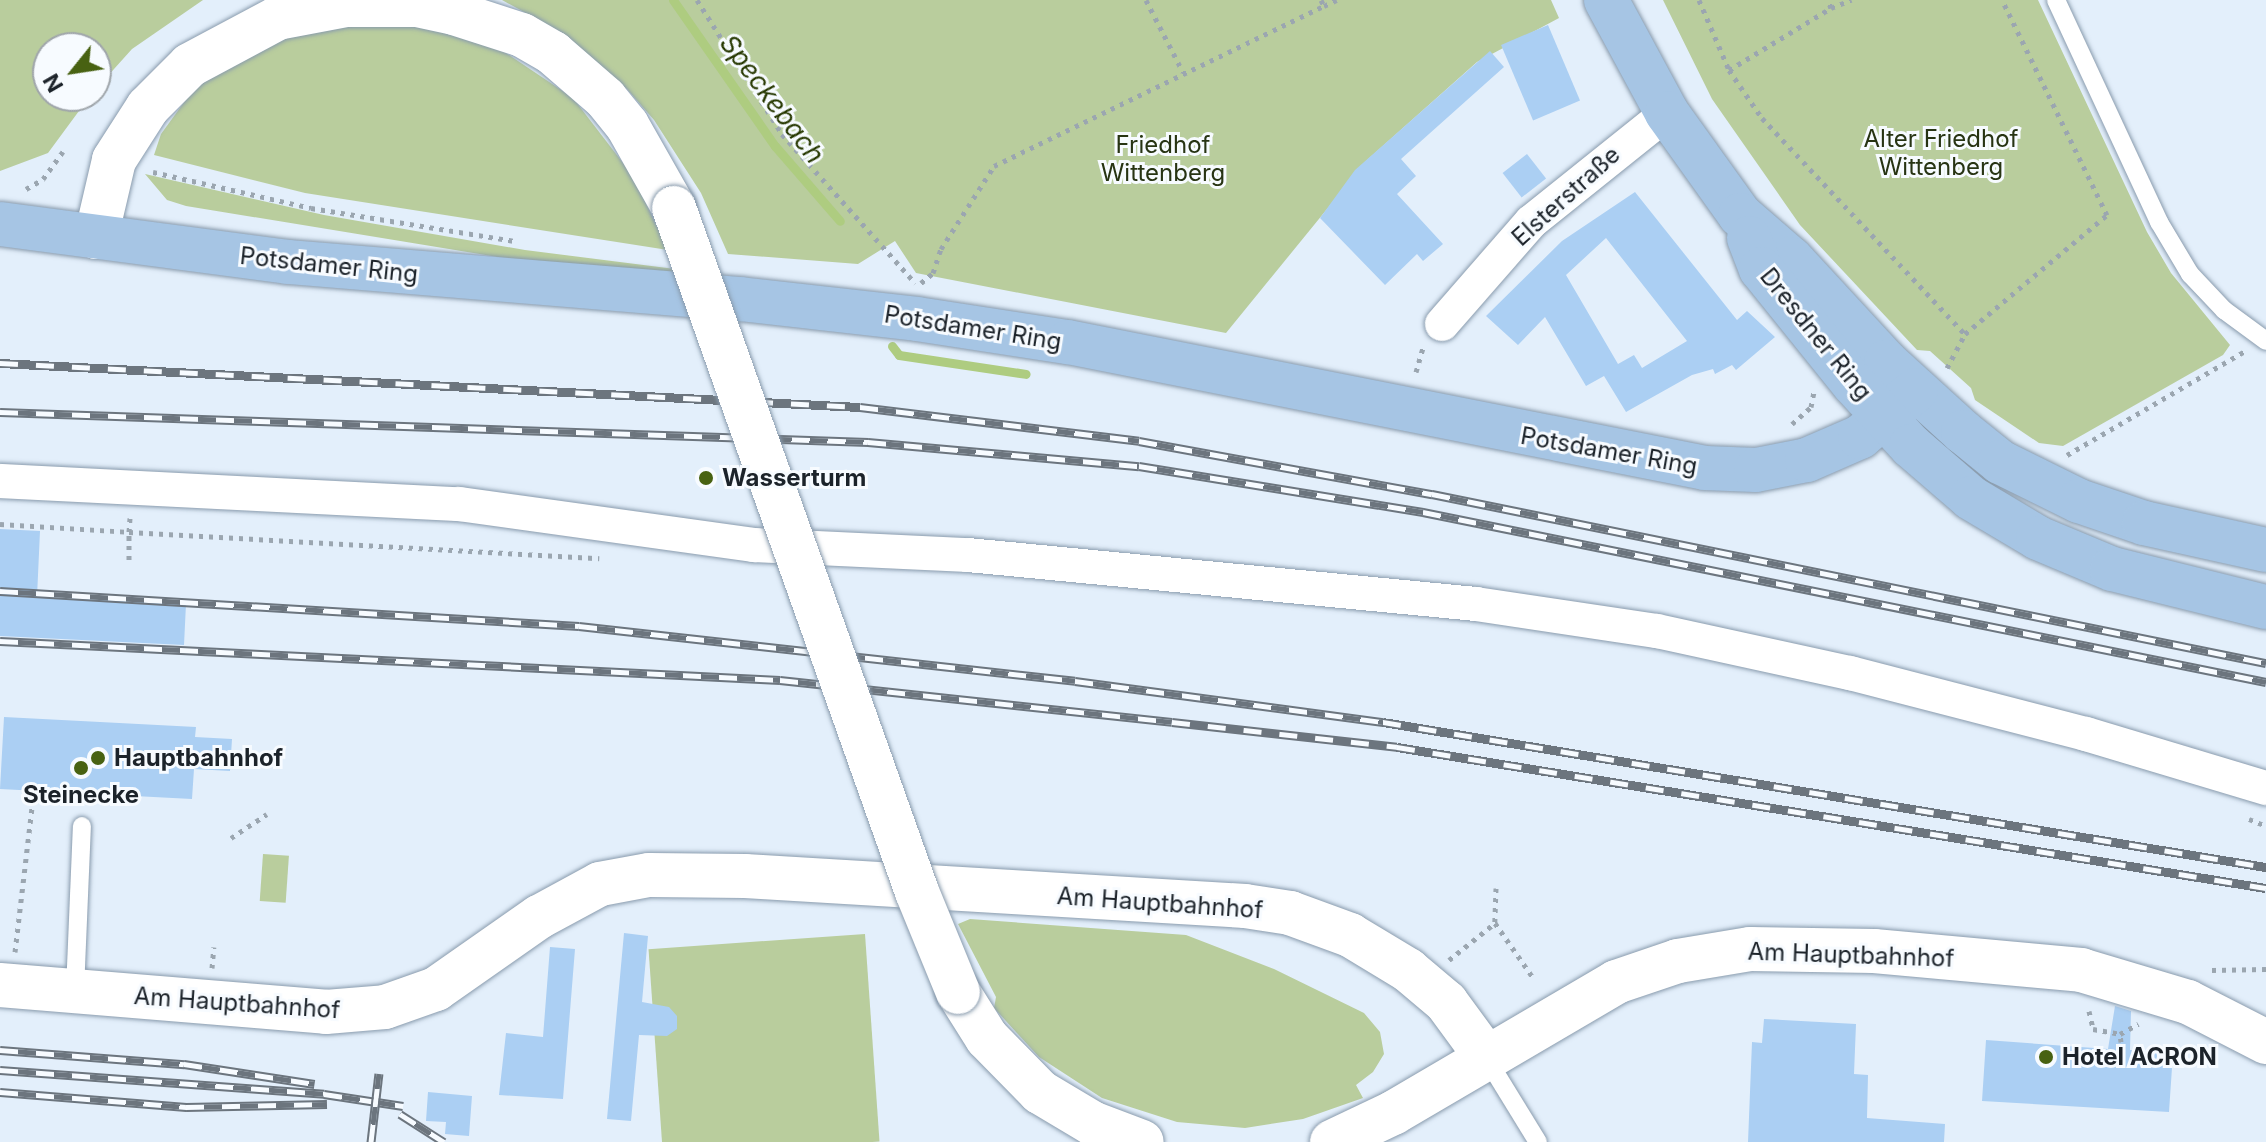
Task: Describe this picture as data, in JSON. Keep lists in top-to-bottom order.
{
  "streets": {
    "main road": ["Potsdamer Ring", "Dresdner Ring"],
    "street": ["Elsterstraße", "Am Hauptbahnhof"]
  },
  "crossings": [
    ["Elsterstraße", "Dresdner Ring"],
    ["Potsdamer Ring", "Dresdner Ring"]
  ],
  "water": ["Speckebach"],
  "parks": ["Alter Friedhof Wittenberg", "Friedhof Wittenberg"],
  "places": [
    "Wasserturm",
    "Hauptbahnhof",
    "Steinecke",
    "Hotel ACRON"
  ],
  "north": "bottom left"
}
